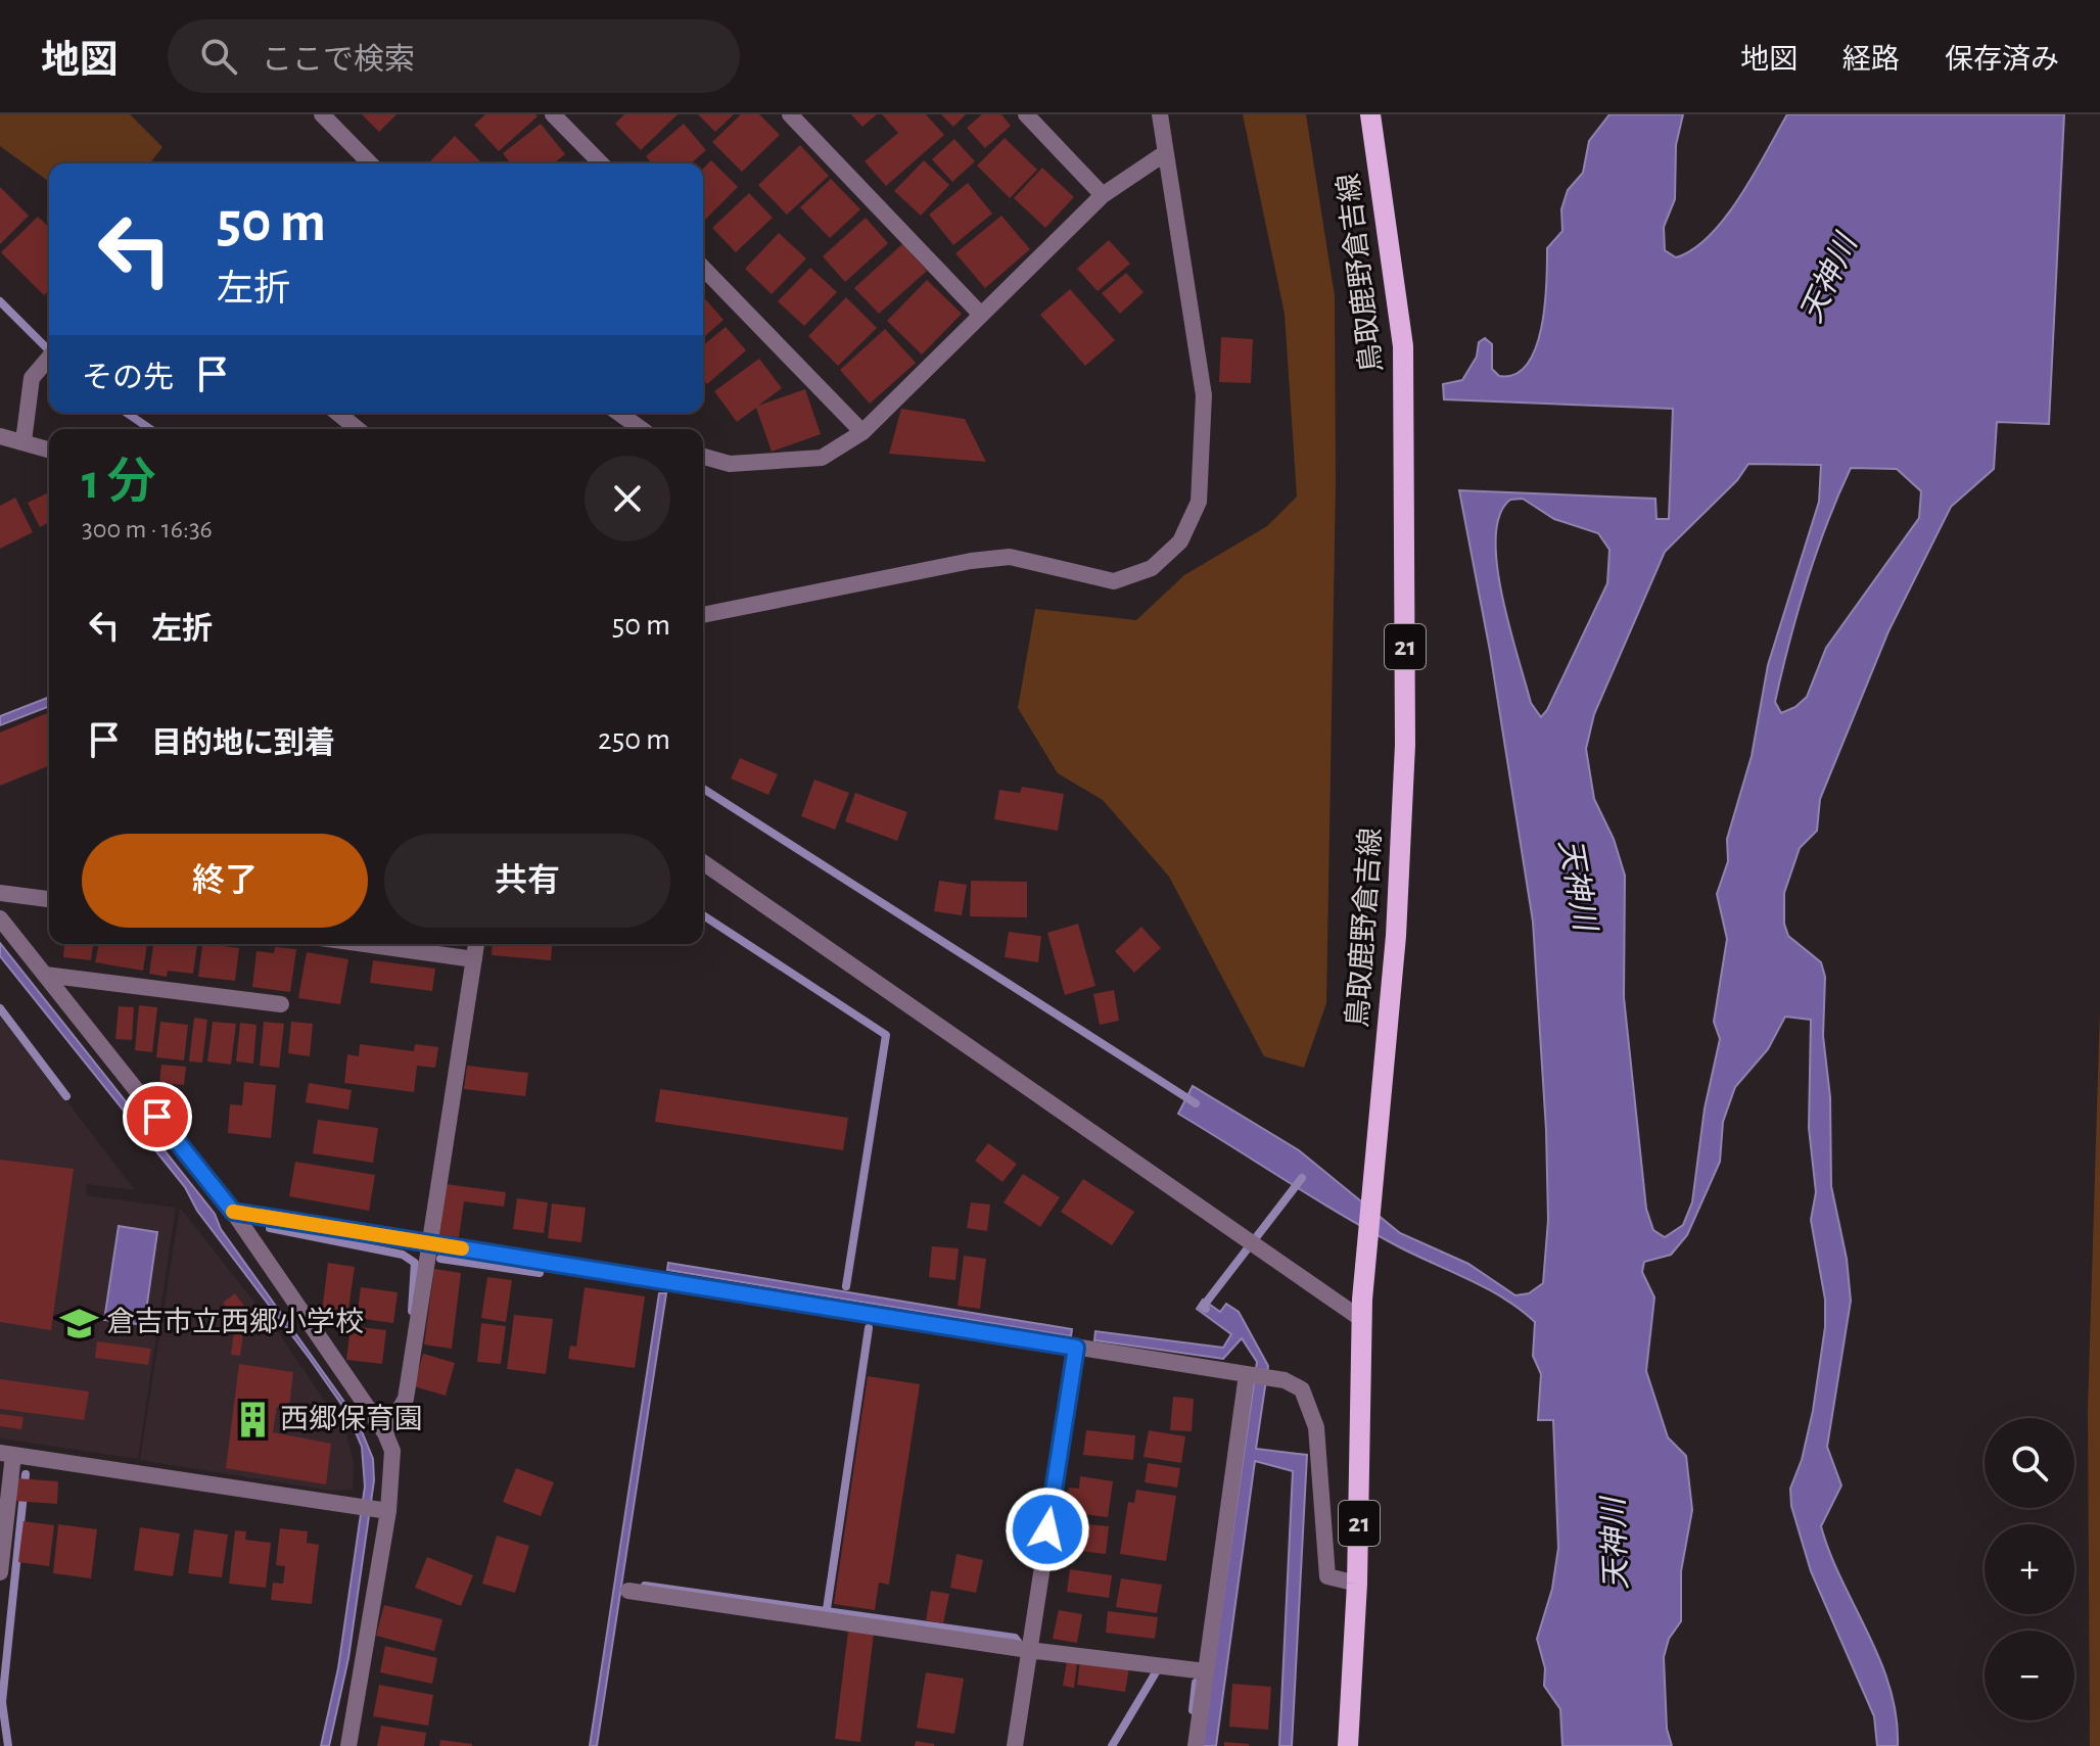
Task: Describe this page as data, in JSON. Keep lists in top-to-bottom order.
{
  "streets": {
    "main road": ["鳥取鹿野倉吉線", "21"]
  },
  "water": ["天神川"],
  "places": {
    "school or university": ["倉吉市立西郷小学校"],
    "building": ["西郷保育園"]
  },
  "page": {
    "header": "地図",
    "search": "ここで検索",
    "nav": ["地図", "経路", "保存済み"],
    "turn": ["50 m", "左折"],
    "then": "その先",
    "heading": ["1 分", "300 m · 16:36"],
    "list": [
      {
        "name": "左折",
        "value": "50 m"
      },
      {
        "name": "目的地に到着",
        "value": "250 m"
      }
    ],
    "buttons": ["終了", "共有"],
    "map_buttons": ["+", "−"]
  }
}
